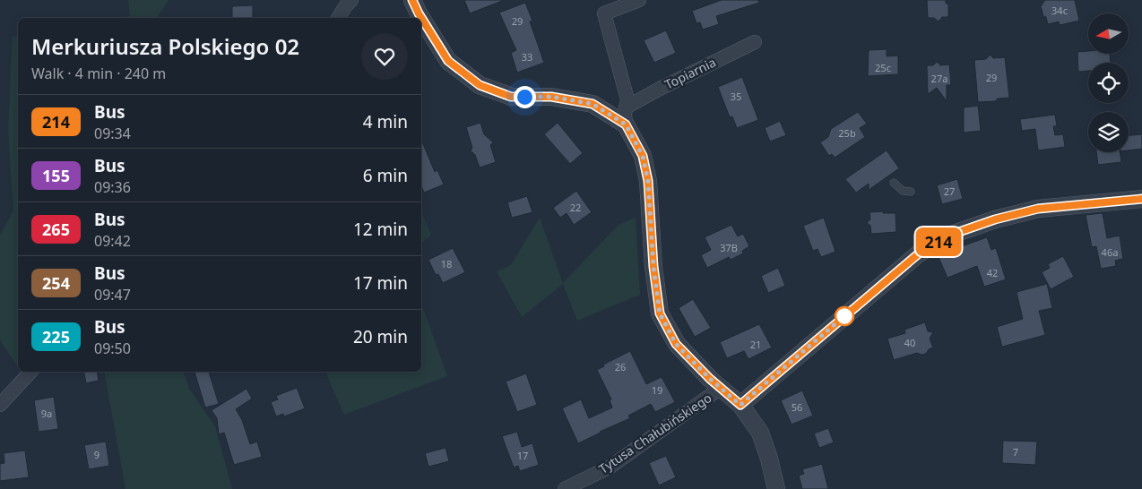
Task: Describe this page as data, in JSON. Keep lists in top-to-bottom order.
{
  "streets": {
    "street": ["Topiarnia", "Tytusa Chałubińskiego"]
  },
  "lines": ["bus line 214"],
  "house_numbers": [
    "34c",
    "29",
    "33",
    "25c",
    "29",
    "27a",
    "35",
    "25b",
    "27",
    "22",
    "37B",
    "46a",
    "18",
    "42",
    "40",
    "21",
    "26",
    "19",
    "56",
    "9a",
    "7",
    "9",
    "17"
  ],
  "north": "left",
  "page": {
    "on_map": "214",
    "heading": ["Merkuriusza Polskiego 02", "Walk · 4 min · 240 m"],
    "list": [
      {
        "mark": "214",
        "name": "Bus",
        "note": "09:34",
        "value": "4 min"
      },
      {
        "mark": "155",
        "name": "Bus",
        "note": "09:36",
        "value": "6 min"
      },
      {
        "mark": "265",
        "name": "Bus",
        "note": "09:42",
        "value": "12 min"
      },
      {
        "mark": "254",
        "name": "Bus",
        "note": "09:47",
        "value": "17 min"
      },
      {
        "mark": "225",
        "name": "Bus",
        "note": "09:50",
        "value": "20 min"
      }
    ]
  }
}
